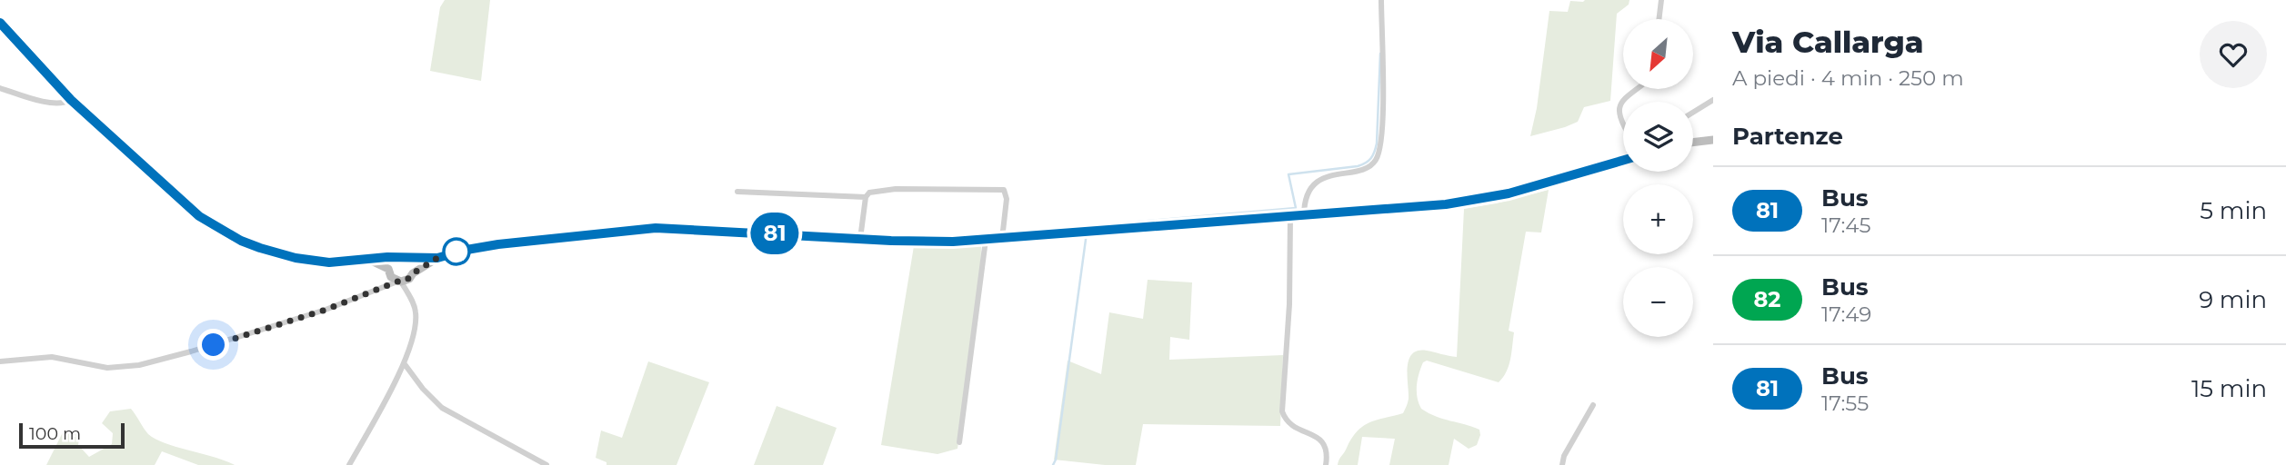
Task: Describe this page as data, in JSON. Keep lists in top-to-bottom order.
{
  "lines": ["bus line 81"],
  "scale_bar": "100 m",
  "north": "bottom left",
  "page": {
    "on_map": "81",
    "heading": [
      ["Via Callarga", "A piedi · 4 min · 250 m"],
      "Partenze"
    ],
    "map_buttons": ["+", "−"],
    "list": [
      {
        "mark": "81",
        "name": "Bus",
        "note": "17:45",
        "value": "5 min"
      },
      {
        "mark": "82",
        "name": "Bus",
        "note": "17:49",
        "value": "9 min"
      },
      {
        "mark": "81",
        "name": "Bus",
        "note": "17:55",
        "value": "15 min"
      }
    ],
    "scale": "100 m"
  }
}
